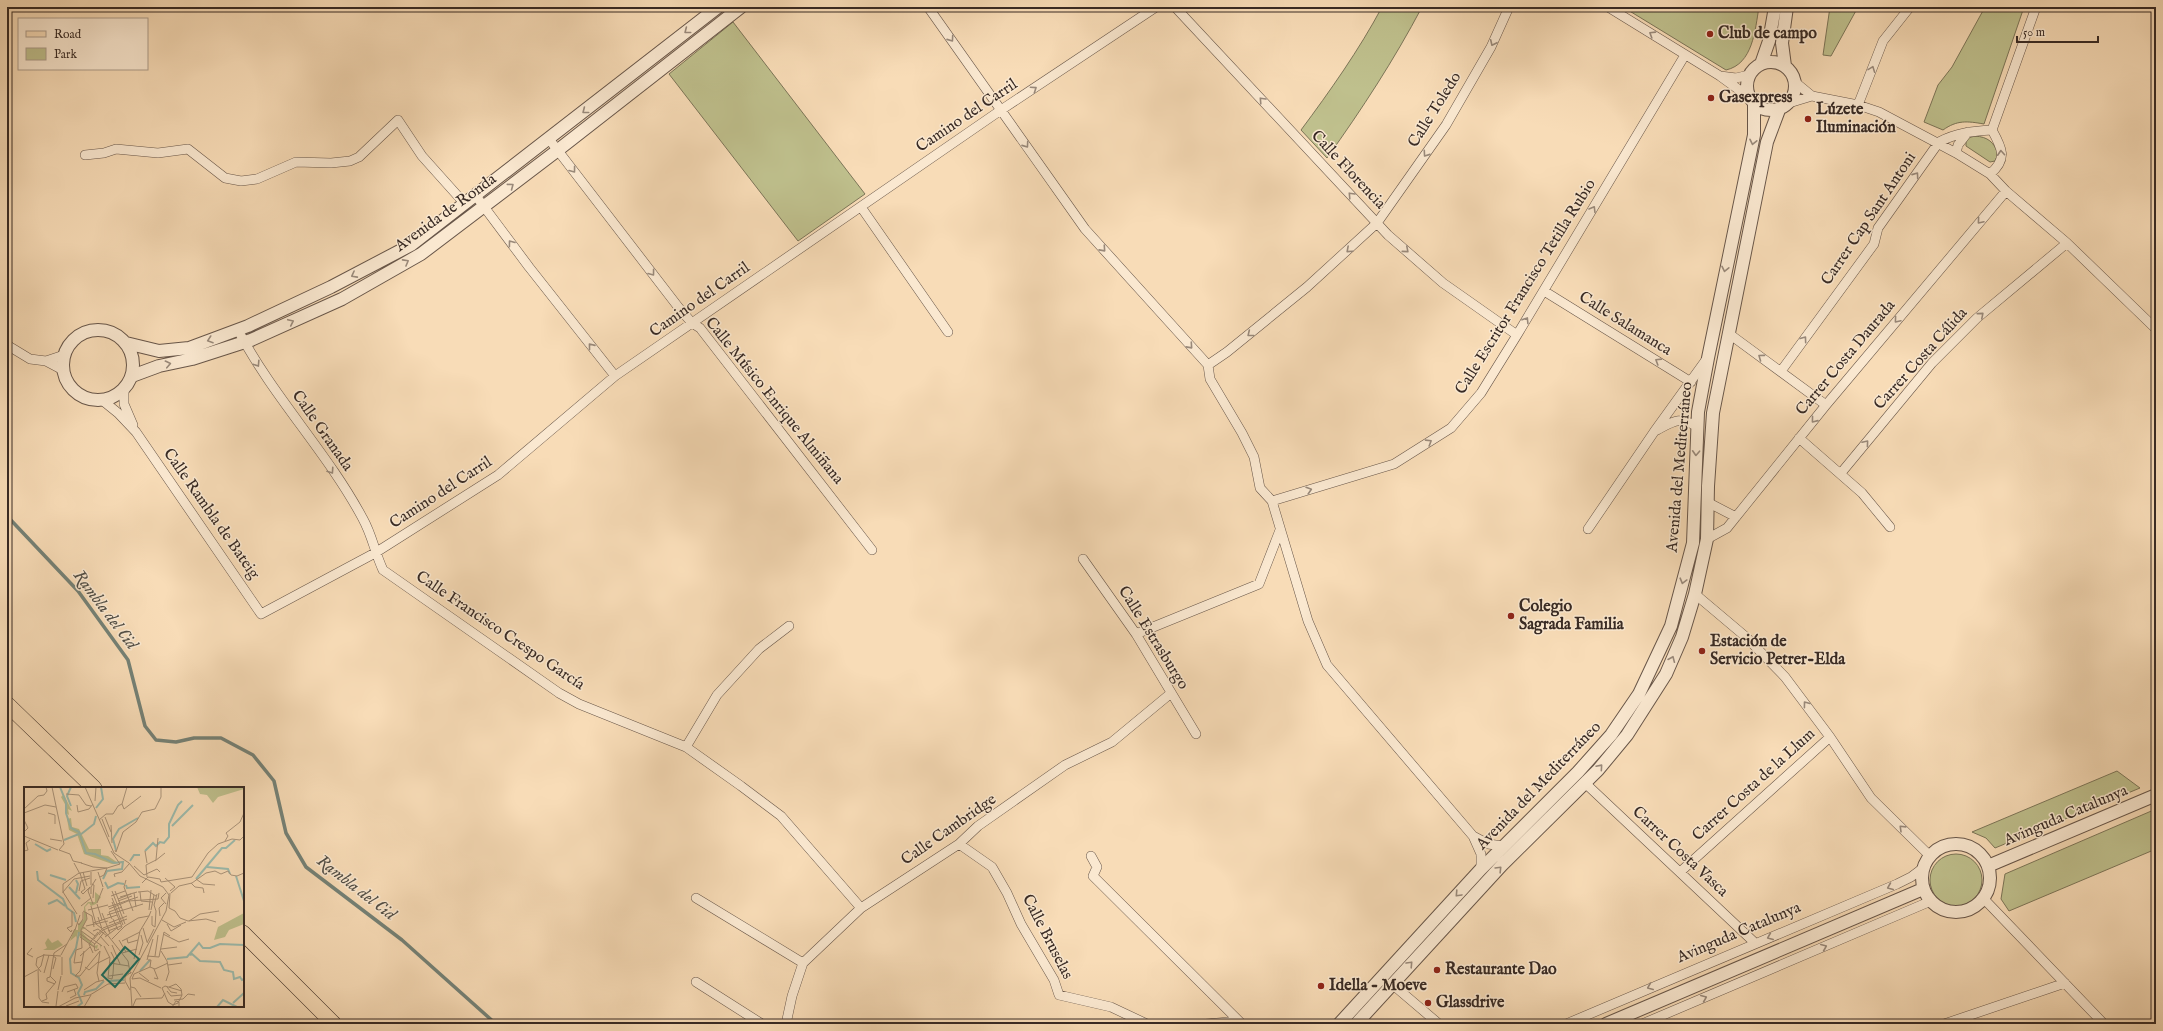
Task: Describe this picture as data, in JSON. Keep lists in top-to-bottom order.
{
  "streets": {
    "street": [
      "Calle Toledo",
      "Camino del Carril",
      "Calle Florencia",
      "Avenida de Ronda",
      "Carrer Cap Sant Antoni",
      "Calle Escritor Francisco Tetilla Rubio",
      "Calle Salamanca",
      "Carrer Costa Daurada",
      "Carrer Costa Cálida",
      "Calle Músico Enrique Almiñana",
      "Calle Granada",
      "Avenida del Mediterráneo",
      "Calle Rambla de Bateig",
      "Calle Francisco Crespo García",
      "Calle Estrasburgo",
      "Carrer Costa de la Llum",
      "Avinguda Catalunya",
      "Calle Cambridge",
      "Carrer Costa Vasca",
      "Calle Bruselas"
    ]
  },
  "crossings": [
    ["Calle Toledo", "Calle Florencia"],
    ["Camino del Carril", "Calle Músico Enrique Almiñana"],
    ["Camino del Carril", "Calle Granada"],
    ["Camino del Carril", "Calle Rambla de Bateig"],
    ["Camino del Carril", "Calle Francisco Crespo García"],
    ["Calle Florencia", "Calle Escritor Francisco Tetilla Rubio"],
    ["Avenida de Ronda", "Calle Músico Enrique Almiñana"],
    ["Avenida de Ronda", "Calle Granada"],
    ["Avenida de Ronda", "Calle Rambla de Bateig"],
    ["Calle Escritor Francisco Tetilla Rubio", "Calle Salamanca"],
    ["Carrer Costa Daurada", "Avenida del Mediterráneo"],
    ["Calle Granada", "Calle Francisco Crespo García"],
    ["Avenida del Mediterráneo", "Carrer Costa Vasca"],
    ["Calle Francisco Crespo García", "Calle Cambridge"],
    ["Calle Estrasburgo", "Calle Cambridge"],
    ["Carrer Costa de la Llum", "Carrer Costa Vasca"],
    ["Avinguda Catalunya", "Carrer Costa Vasca"],
    ["Calle Cambridge", "Calle Bruselas"]
  ],
  "one_way": [
    "Calle Toledo",
    "Carrer Cap Sant Antoni",
    "Calle Escritor Francisco Tetilla Rubio",
    "Calle Salamanca",
    "Carrer Costa Daurada",
    "Carrer Costa Cálida",
    "Calle Músico Enrique Almiñana",
    "Calle Granada"
  ],
  "water": ["Rambla del Cid"],
  "places": [
    "Club de campo",
    "Gasexpress",
    "Lúzete Iluminación",
    "Colegio Sagrada Familia",
    "Estación de Servicio Petrer-Elda",
    "Restaurante Dao",
    "Idella - Moeve",
    "Glassdrive"
  ],
  "legend": ["Road", "Park"],
  "scale_bar": "50 m"
}
